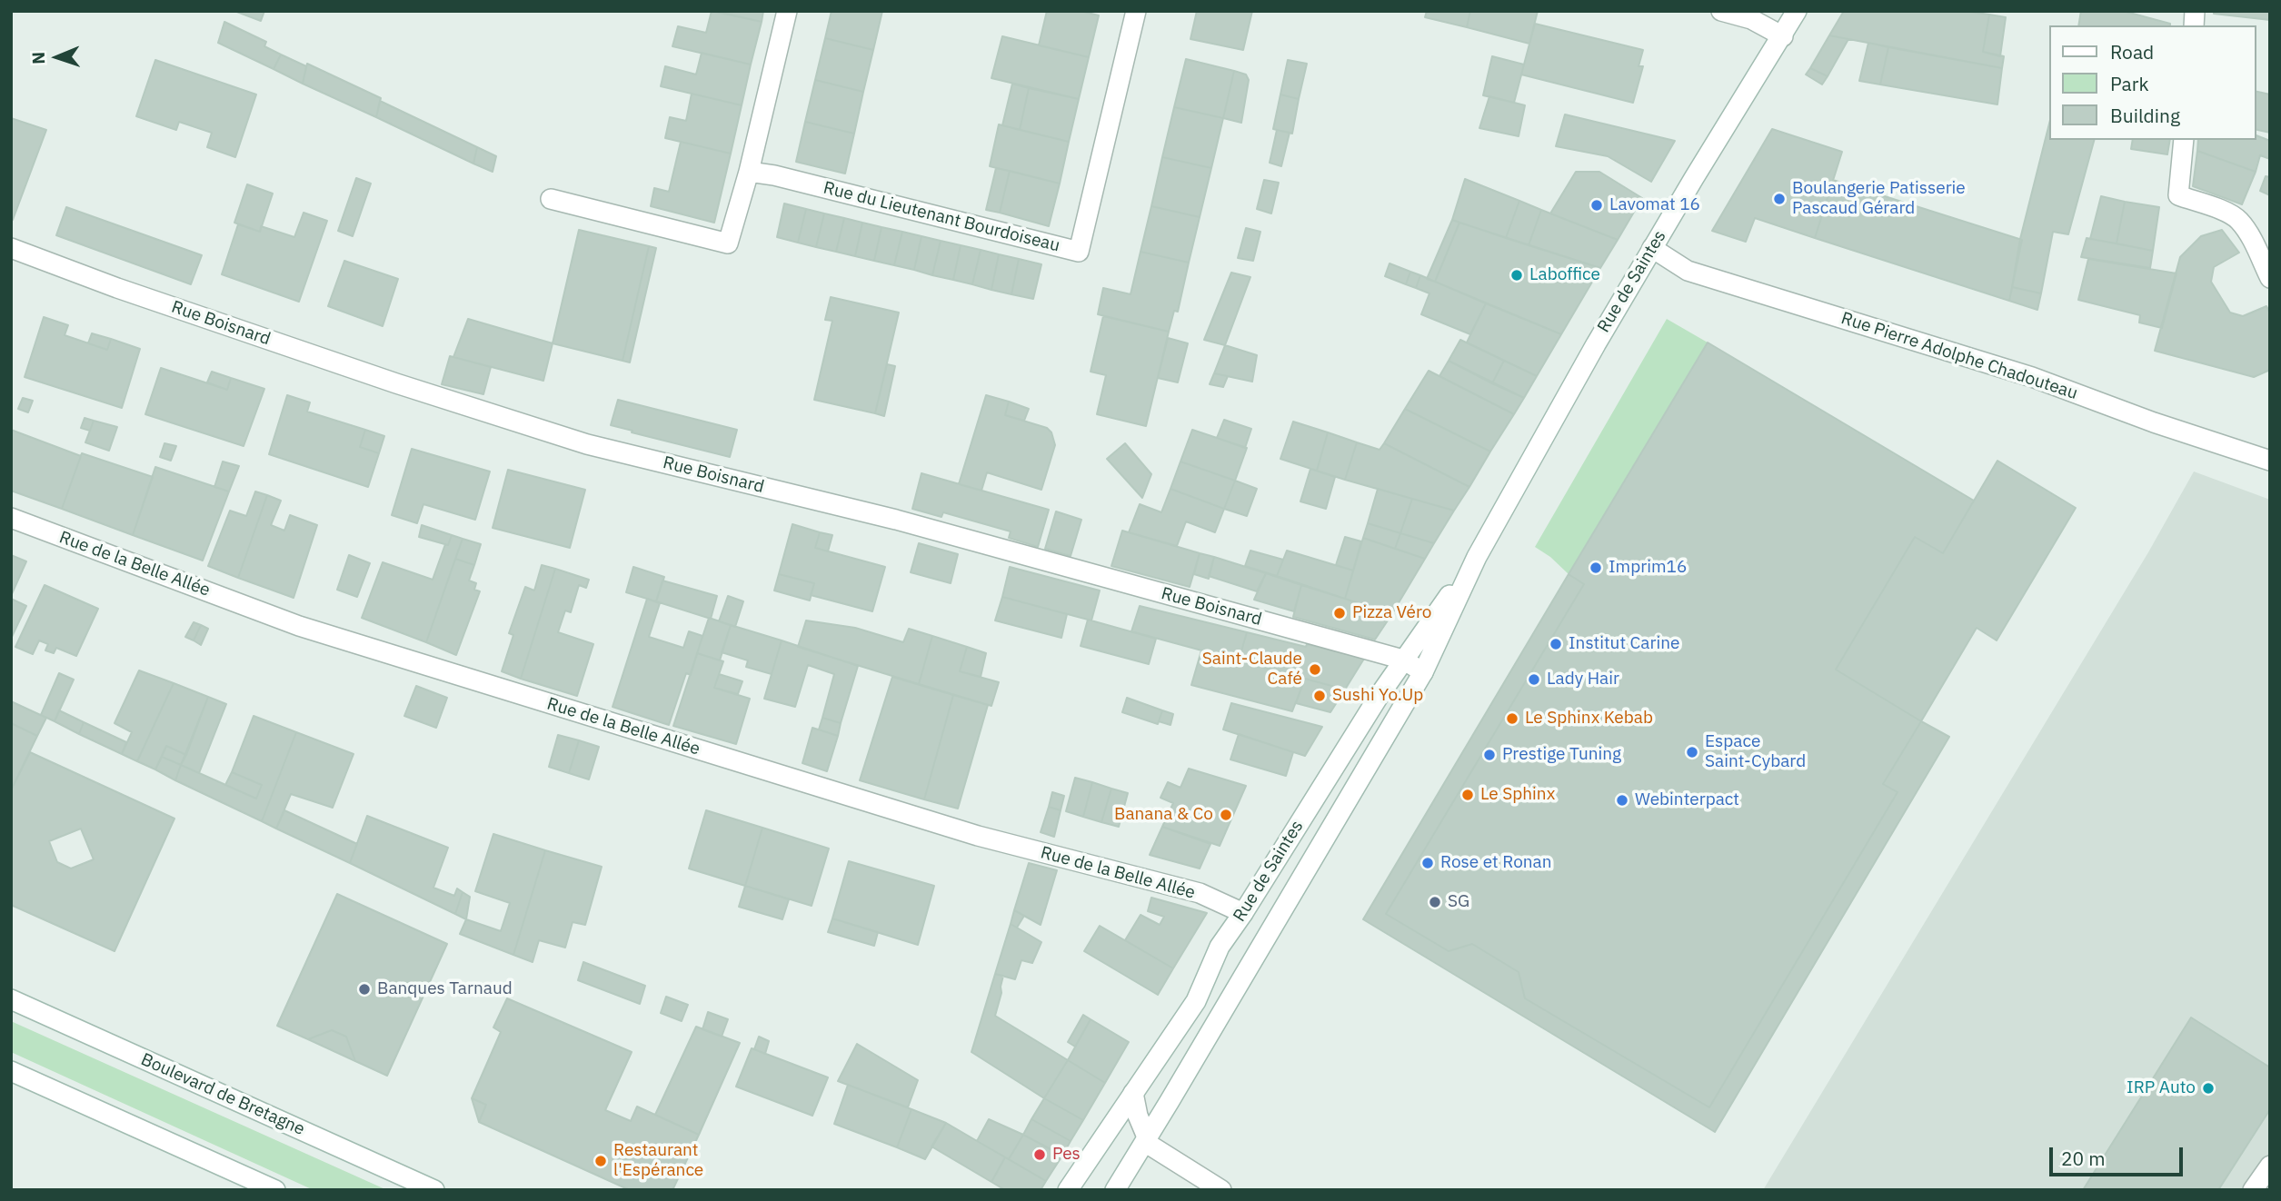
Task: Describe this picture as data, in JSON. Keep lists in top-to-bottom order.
{
  "streets": {
    "street": [
      "Rue du Lieutenant Bourdoiseau",
      "Rue de Saintes",
      "Rue Boisnard",
      "Rue Pierre Adolphe Chadouteau",
      "Rue de la Belle Allée",
      "Boulevard de Bretagne"
    ]
  },
  "crossings": [
    ["Rue de Saintes", "Rue Boisnard"],
    ["Rue de Saintes", "Rue Pierre Adolphe Chadouteau"],
    ["Rue de Saintes", "Rue de la Belle Allée"]
  ],
  "places": [
    "Boulangerie Patisserie Pascaud Gérard",
    "Lavomat 16",
    "Laboffice",
    "Imprim16",
    "Pizza Véro",
    "Institut Carine",
    "Saint-Claude Café",
    "Lady Hair",
    "Sushi Yo.Up",
    "Le Sphinx Kebab",
    "Espace Saint-Cybard",
    "Prestige Tuning",
    "Le Sphinx",
    "Webinterpact",
    "Banana & Co",
    "Rose et Ronan",
    "SG",
    "Banques Tarnaud",
    "IRP Auto",
    "Pes",
    "Restaurant l'Espérance"
  ],
  "legend": ["Road", "Park", "Building"],
  "scale_bar": "20 m",
  "north": "left"
}
